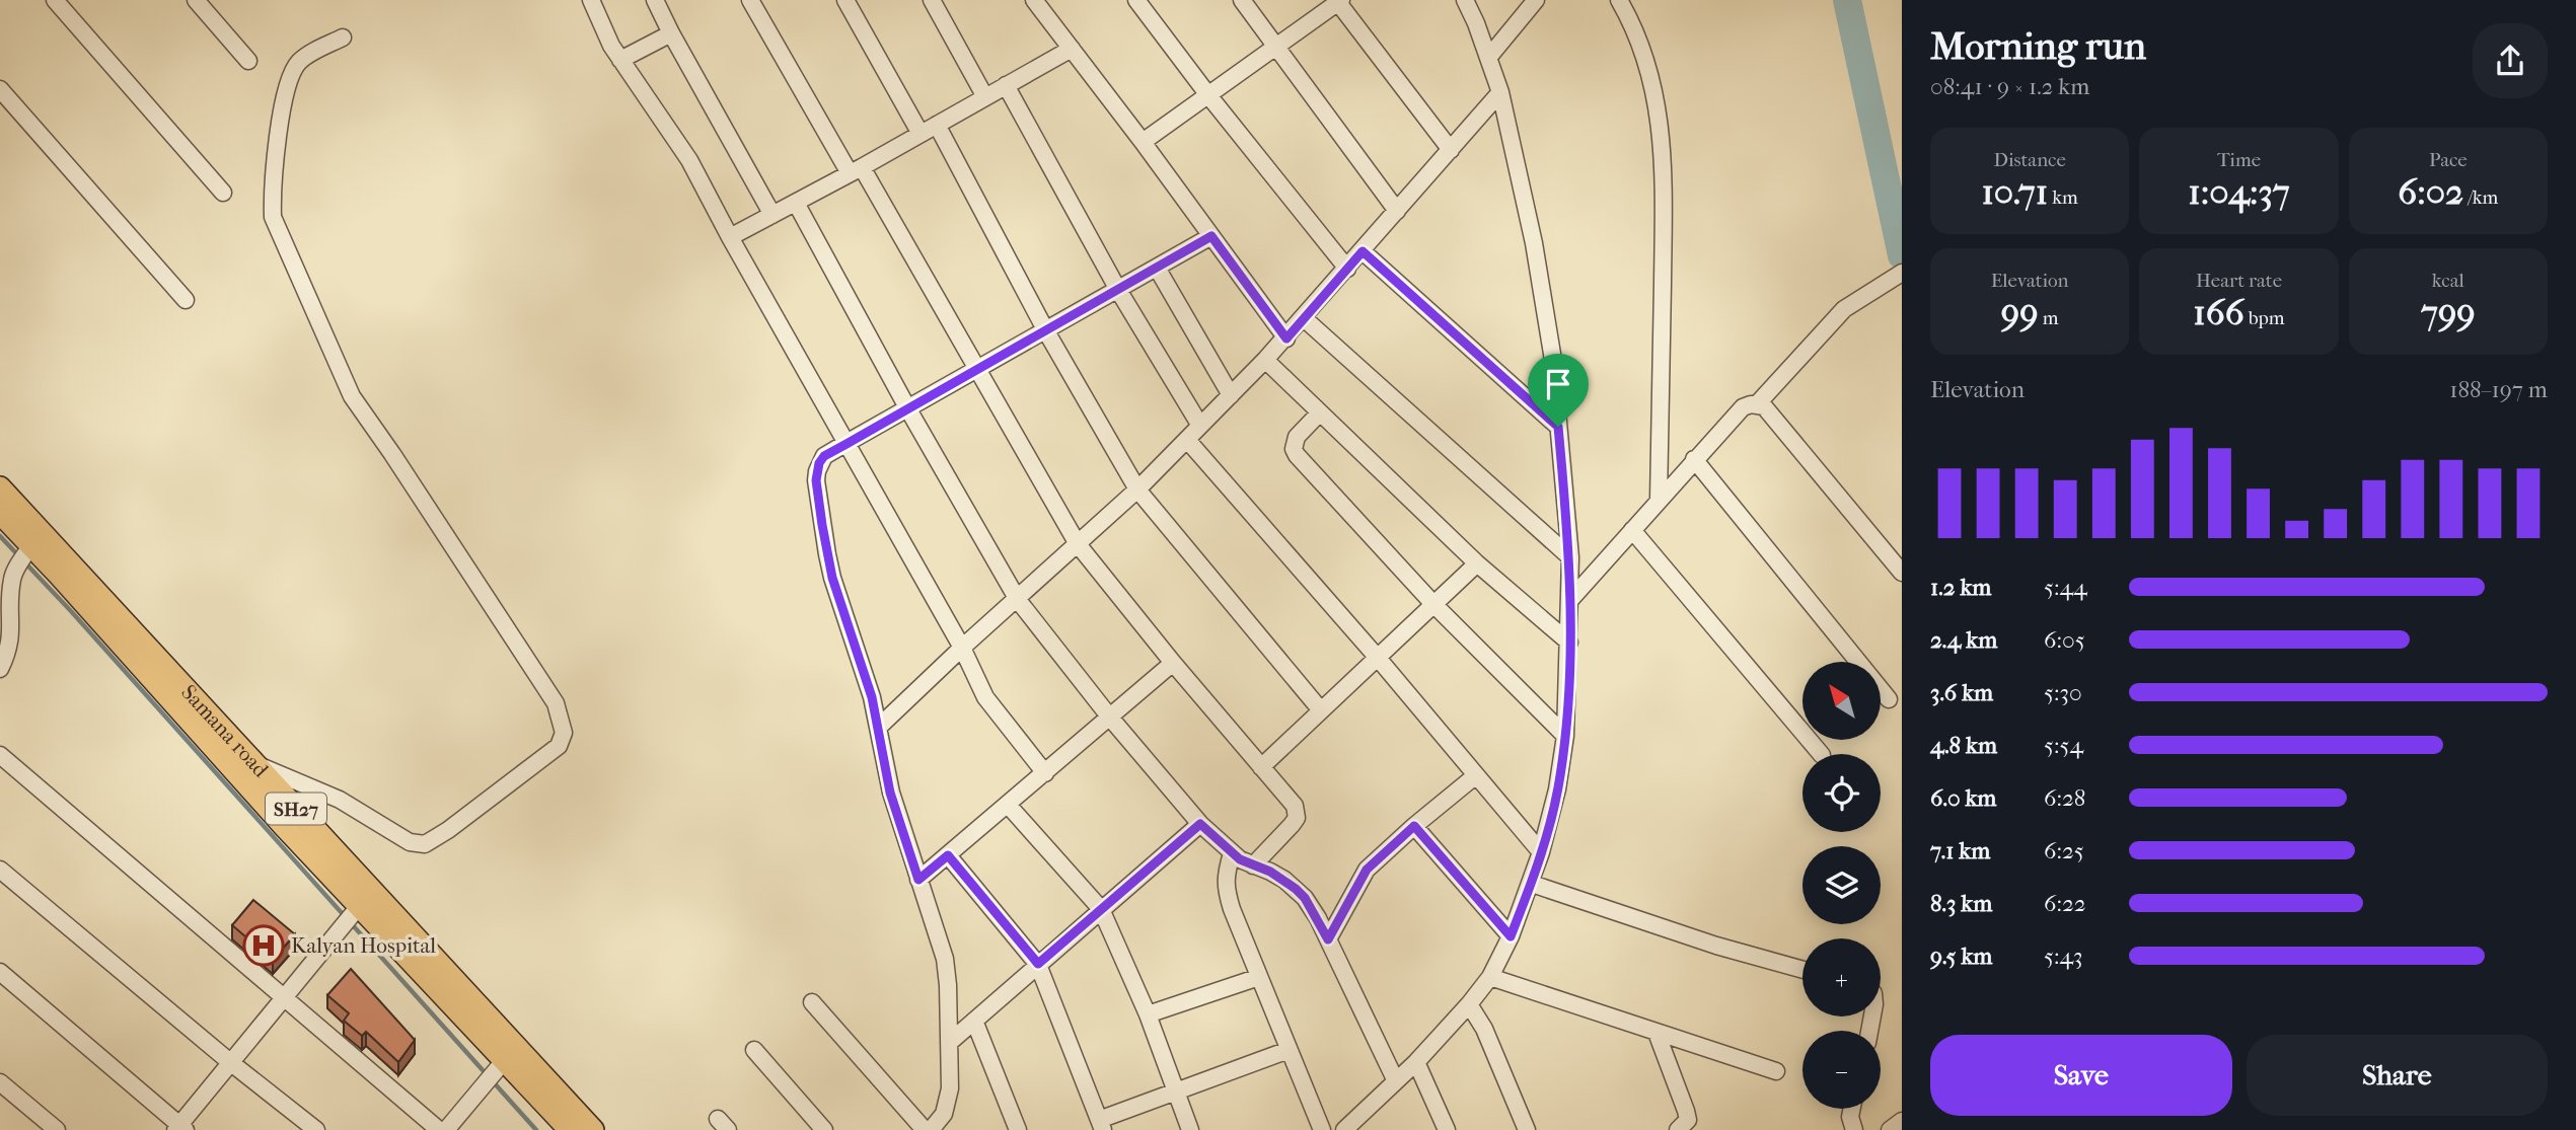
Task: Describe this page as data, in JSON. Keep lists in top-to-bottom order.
{
  "streets": {
    "main road": ["Samana road", "SH27"]
  },
  "places": {
    "hospital": ["Kalyan Hospital"]
  },
  "north": "top left",
  "page": {
    "heading": ["Morning run", "08:41 · 9 × 1.2 km"],
    "stats": [
      ["Distance", "10.71 km"],
      ["Time", "1:04:37"],
      ["Pace", "6:02 /km"],
      ["Elevation", "99 m"],
      ["Heart rate", "166 bpm"],
      ["kcal", "799"]
    ],
    "chart": ["Elevation", "188–197 m"],
    "list": [
      {
        "name": "1.2 km",
        "note": "5:44"
      },
      {
        "name": "2.4 km",
        "note": "6:05"
      },
      {
        "name": "3.6 km",
        "note": "5:30"
      },
      {
        "name": "4.8 km",
        "note": "5:54"
      },
      {
        "name": "6.0 km",
        "note": "6:28"
      },
      {
        "name": "7.1 km",
        "note": "6:25"
      },
      {
        "name": "8.3 km",
        "note": "6:22"
      },
      {
        "name": "9.5 km",
        "note": "5:43"
      }
    ],
    "map_buttons": ["+", "−"],
    "buttons": ["Save", "Share"]
  }
}
